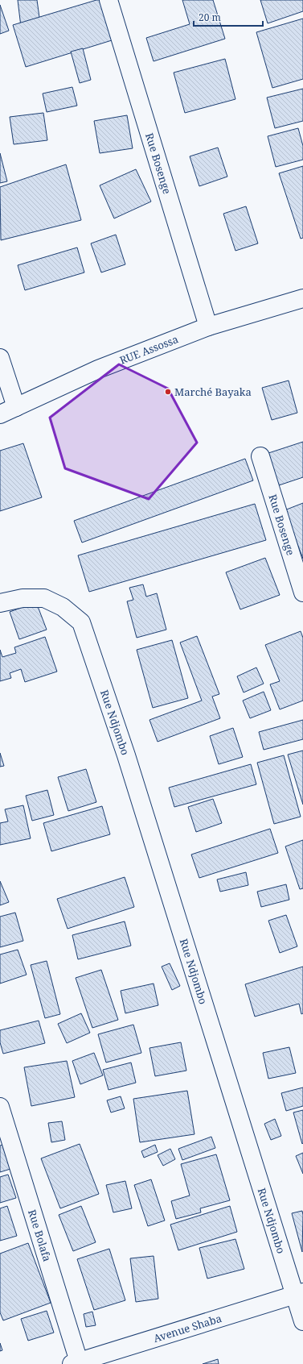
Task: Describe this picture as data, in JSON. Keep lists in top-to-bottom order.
{
  "streets": {
    "street": [
      "Rue Bosenge",
      "RUE Assossa",
      "Rue Ndjombo",
      "Rue Bolafa",
      "Avenue Shaba"
    ]
  },
  "crossings": [
    ["Rue Bosenge", "RUE Assossa"],
    ["Rue Ndjombo", "Avenue Shaba"],
    ["Rue Bolafa", "Avenue Shaba"]
  ],
  "places": ["Marché Bayaka"],
  "scale_bar": "20 m"
}
